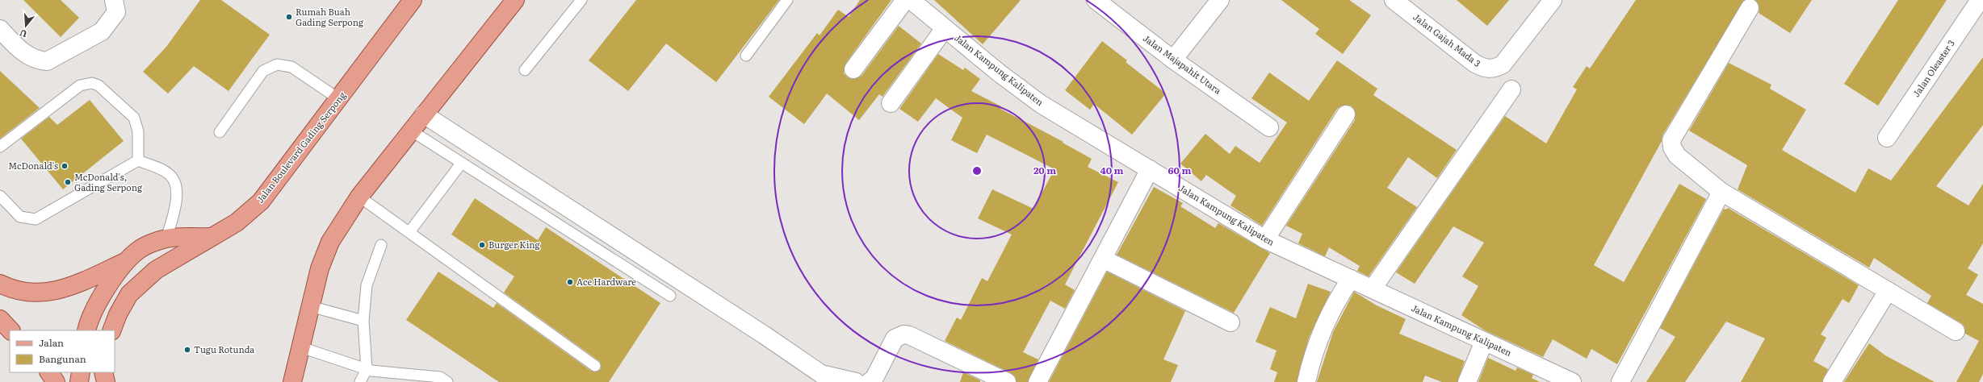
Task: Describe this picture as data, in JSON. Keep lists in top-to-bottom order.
{
  "streets": {
    "main road": ["Jalan Boulevard Gading Serpong"],
    "street": [
      "Jalan Gajah Mada 3",
      "Jalan Majapahit Utara",
      "Jalan Oleaster 3",
      "Jalan Kampung Kalipaten"
    ]
  },
  "places": [
    "Rumah Buah Gading Serpong",
    "McDonald's",
    "McDonald's, Gading Serpong",
    "Burger King",
    "Ace Hardware",
    "Tugu Rotunda"
  ],
  "legend": ["Jalan", "Bangunan"],
  "north": "bottom",
  "rings": ["20 m", "40 m", "60 m"]
}
